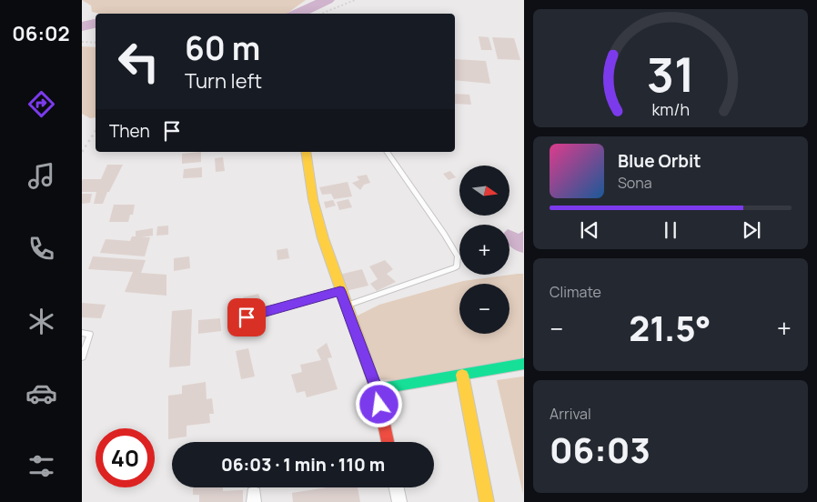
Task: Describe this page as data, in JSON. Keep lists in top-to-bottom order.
{
  "north": "right",
  "page": {
    "tabs": "06:02",
    "turn": ["60 m", "Turn left"],
    "then": "Then",
    "song": ["Blue Orbit", "Sona"],
    "map_buttons": ["+", "−"],
    "tile": [
      "Climate",
      ["Arrival", "06:03"]
    ],
    "heat": ["−", "21.5°", "+"],
    "limit": "40",
    "trip": "06:03 · 1 min · 110 m",
    "gauge": ["31", "km/h"]
  }
}
